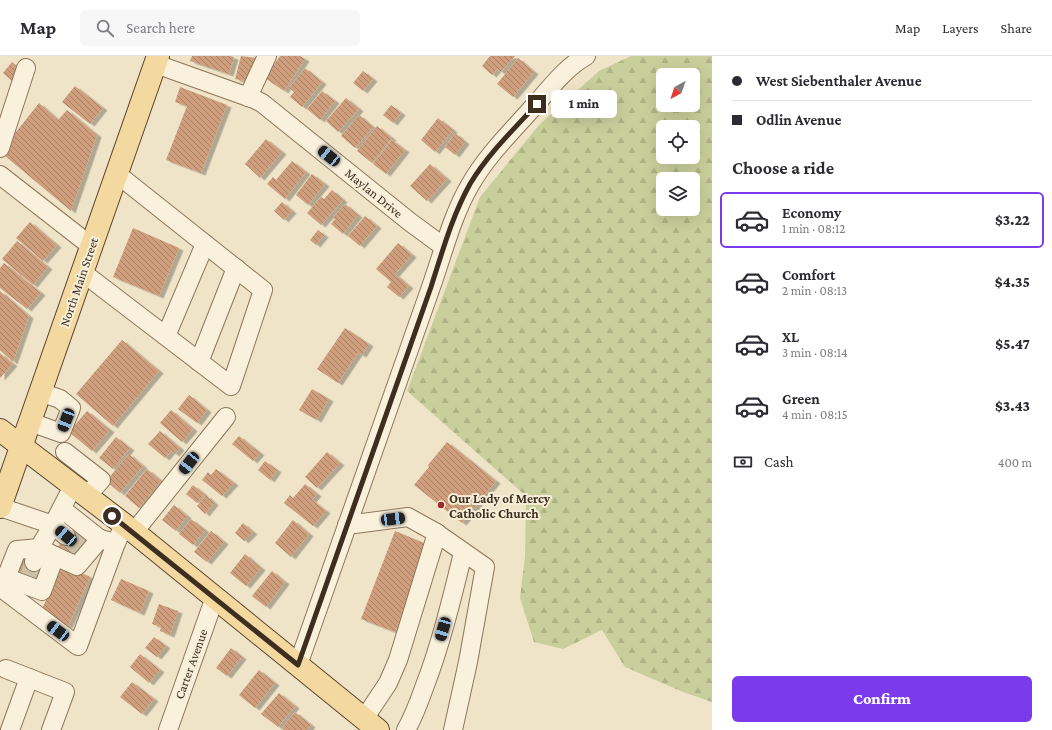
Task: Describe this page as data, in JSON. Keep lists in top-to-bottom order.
{
  "streets": {
    "main road": ["North Main Street"],
    "street": ["Maylan Drive", "Carter Avenue"]
  },
  "crossings": [
    ["Maylan Drive", "North Main Street"]
  ],
  "places": ["Our Lady of Mercy Catholic Church"],
  "north": "bottom left",
  "page": {
    "header": "Map",
    "search": "Search here",
    "nav": ["Map", "Layers", "Share"],
    "banner": ["West Siebenthaler Avenue", "Odlin Avenue"],
    "bubble": "1 min",
    "heading": "Choose a ride",
    "list": [
      {
        "name": "Economy",
        "note": "1 min · 08:12",
        "value": "$3.22"
      },
      {
        "name": "Comfort",
        "note": "2 min · 08:13",
        "value": "$4.35"
      },
      {
        "name": "XL",
        "note": "3 min · 08:14",
        "value": "$5.47"
      },
      {
        "name": "Green",
        "note": "4 min · 08:15",
        "value": "$3.43"
      }
    ],
    "pay": ["Cash", "400 m"],
    "buttons": "Confirm"
  }
}
